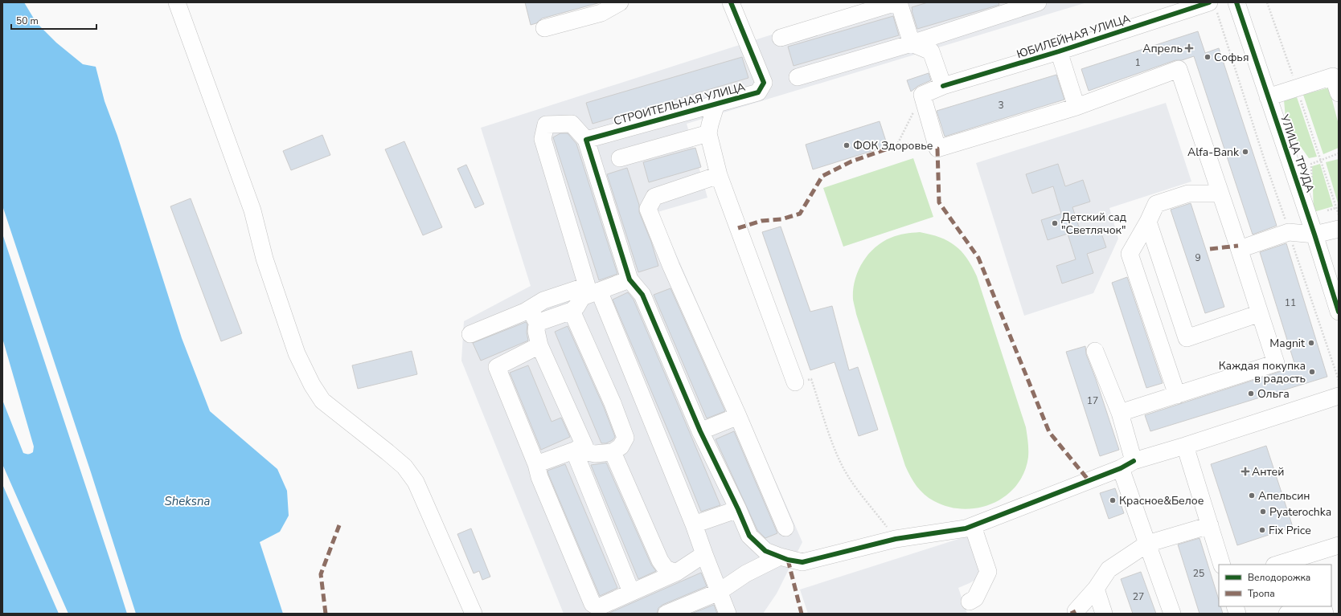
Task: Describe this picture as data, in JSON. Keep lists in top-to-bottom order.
{
  "streets": {
    "street": ["ЮБИЛЕЙНАЯ УЛИЦА", "СТРОИТЕЛЬНАЯ УЛИЦА", "УЛИЦА ТРУДА"]
  },
  "water": ["Sheksna"],
  "places": {
    "health": ["Апрель", "Антей"],
    "other": [
      "Софья",
      "ФОК Здоровье",
      "Alfa-Bank",
      "Детский сад \"Светлячок\"",
      "Magnit",
      "Каждая покупка в радость",
      "Ольга",
      "Апельсин",
      "Красное&Белое",
      "Pyaterochka",
      "Fix Price"
    ]
  },
  "house_numbers": [
    "1",
    "3",
    "9",
    "11",
    "17",
    "25",
    "27"
  ],
  "legend": ["Велодорожка", "Тропа"],
  "scale_bar": "50 m"
}
